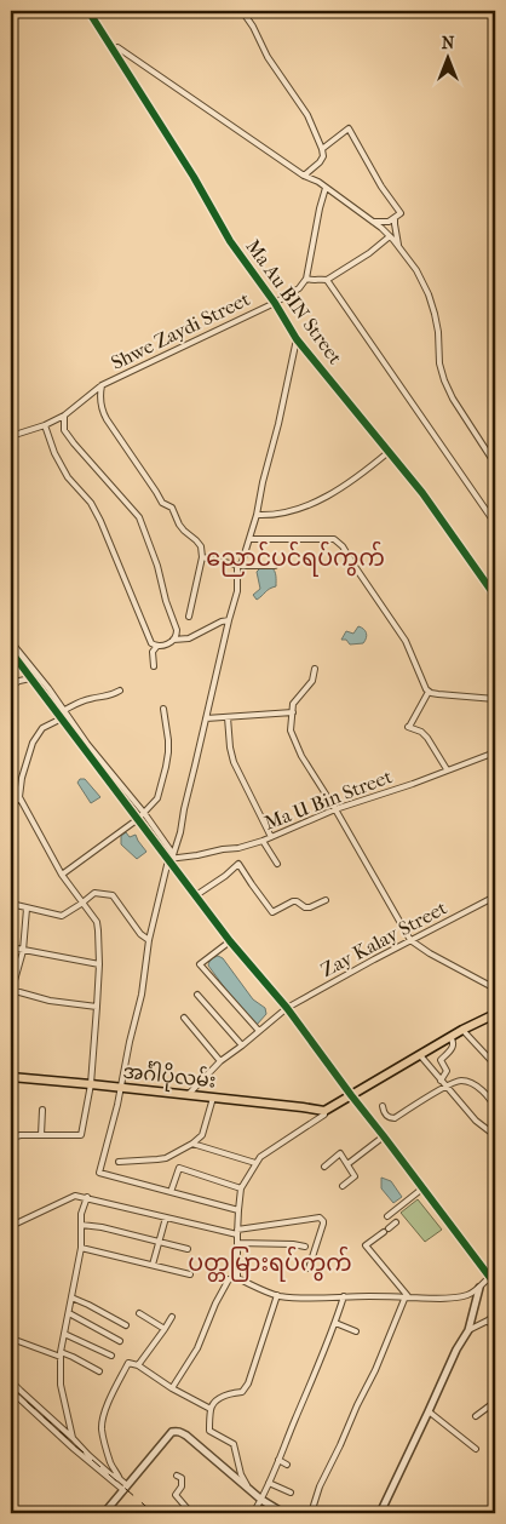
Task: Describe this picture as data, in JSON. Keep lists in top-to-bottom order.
{
  "streets": {
    "main road": ["အင်္ဂါပိုလမ်း"],
    "street": [
      "Ma Au BIN Street",
      "Shwe Zaydi Street",
      "Ma U Bin Street",
      "Zay Kalay Street"
    ]
  },
  "crossings": [
    ["Ma Au BIN Street", "Shwe Zaydi Street"],
    ["Zay Kalay Street", "အင်္ဂါပိုလမ်း"]
  ],
  "districts": ["ညောင်ပင်ရပ်ကွက်", "ပတ္တမြားရပ်ကွက်"],
  "north": "top"
}
